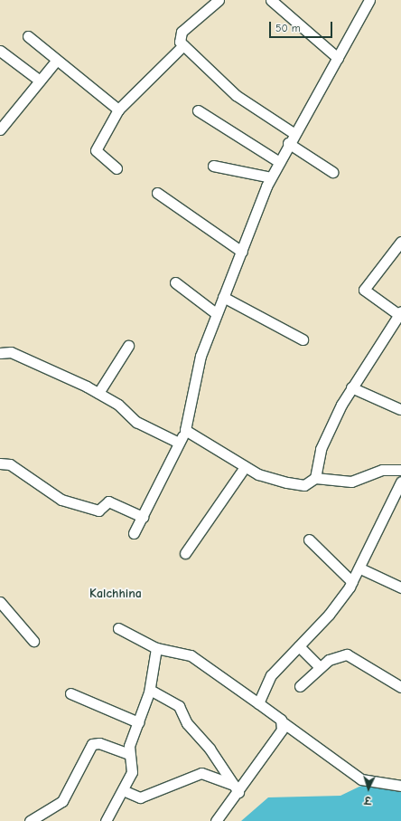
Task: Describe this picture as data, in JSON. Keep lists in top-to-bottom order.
{
  "districts": ["Kalchhina"],
  "scale_bar": "50 m",
  "north": "bottom"
}
